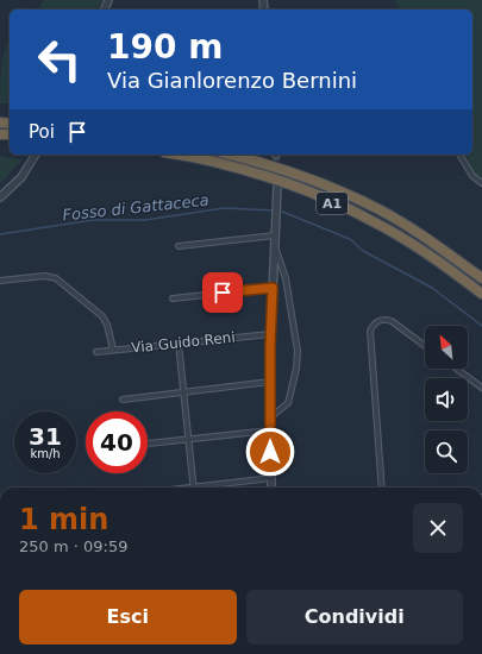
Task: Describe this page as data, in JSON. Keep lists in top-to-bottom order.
{
  "streets": {
    "highway": ["A1"],
    "street": ["Via Guido Reni"]
  },
  "water": ["Fosso di Gattaceca"],
  "north": "top left",
  "page": {
    "turn": ["190 m", "Via Gianlorenzo Bernini"],
    "then": "Poi",
    "speed": "31 km/h",
    "limit": "40",
    "heading": ["1 min", "250 m · 09:59"],
    "buttons": ["Esci", "Condividi"]
  }
}
